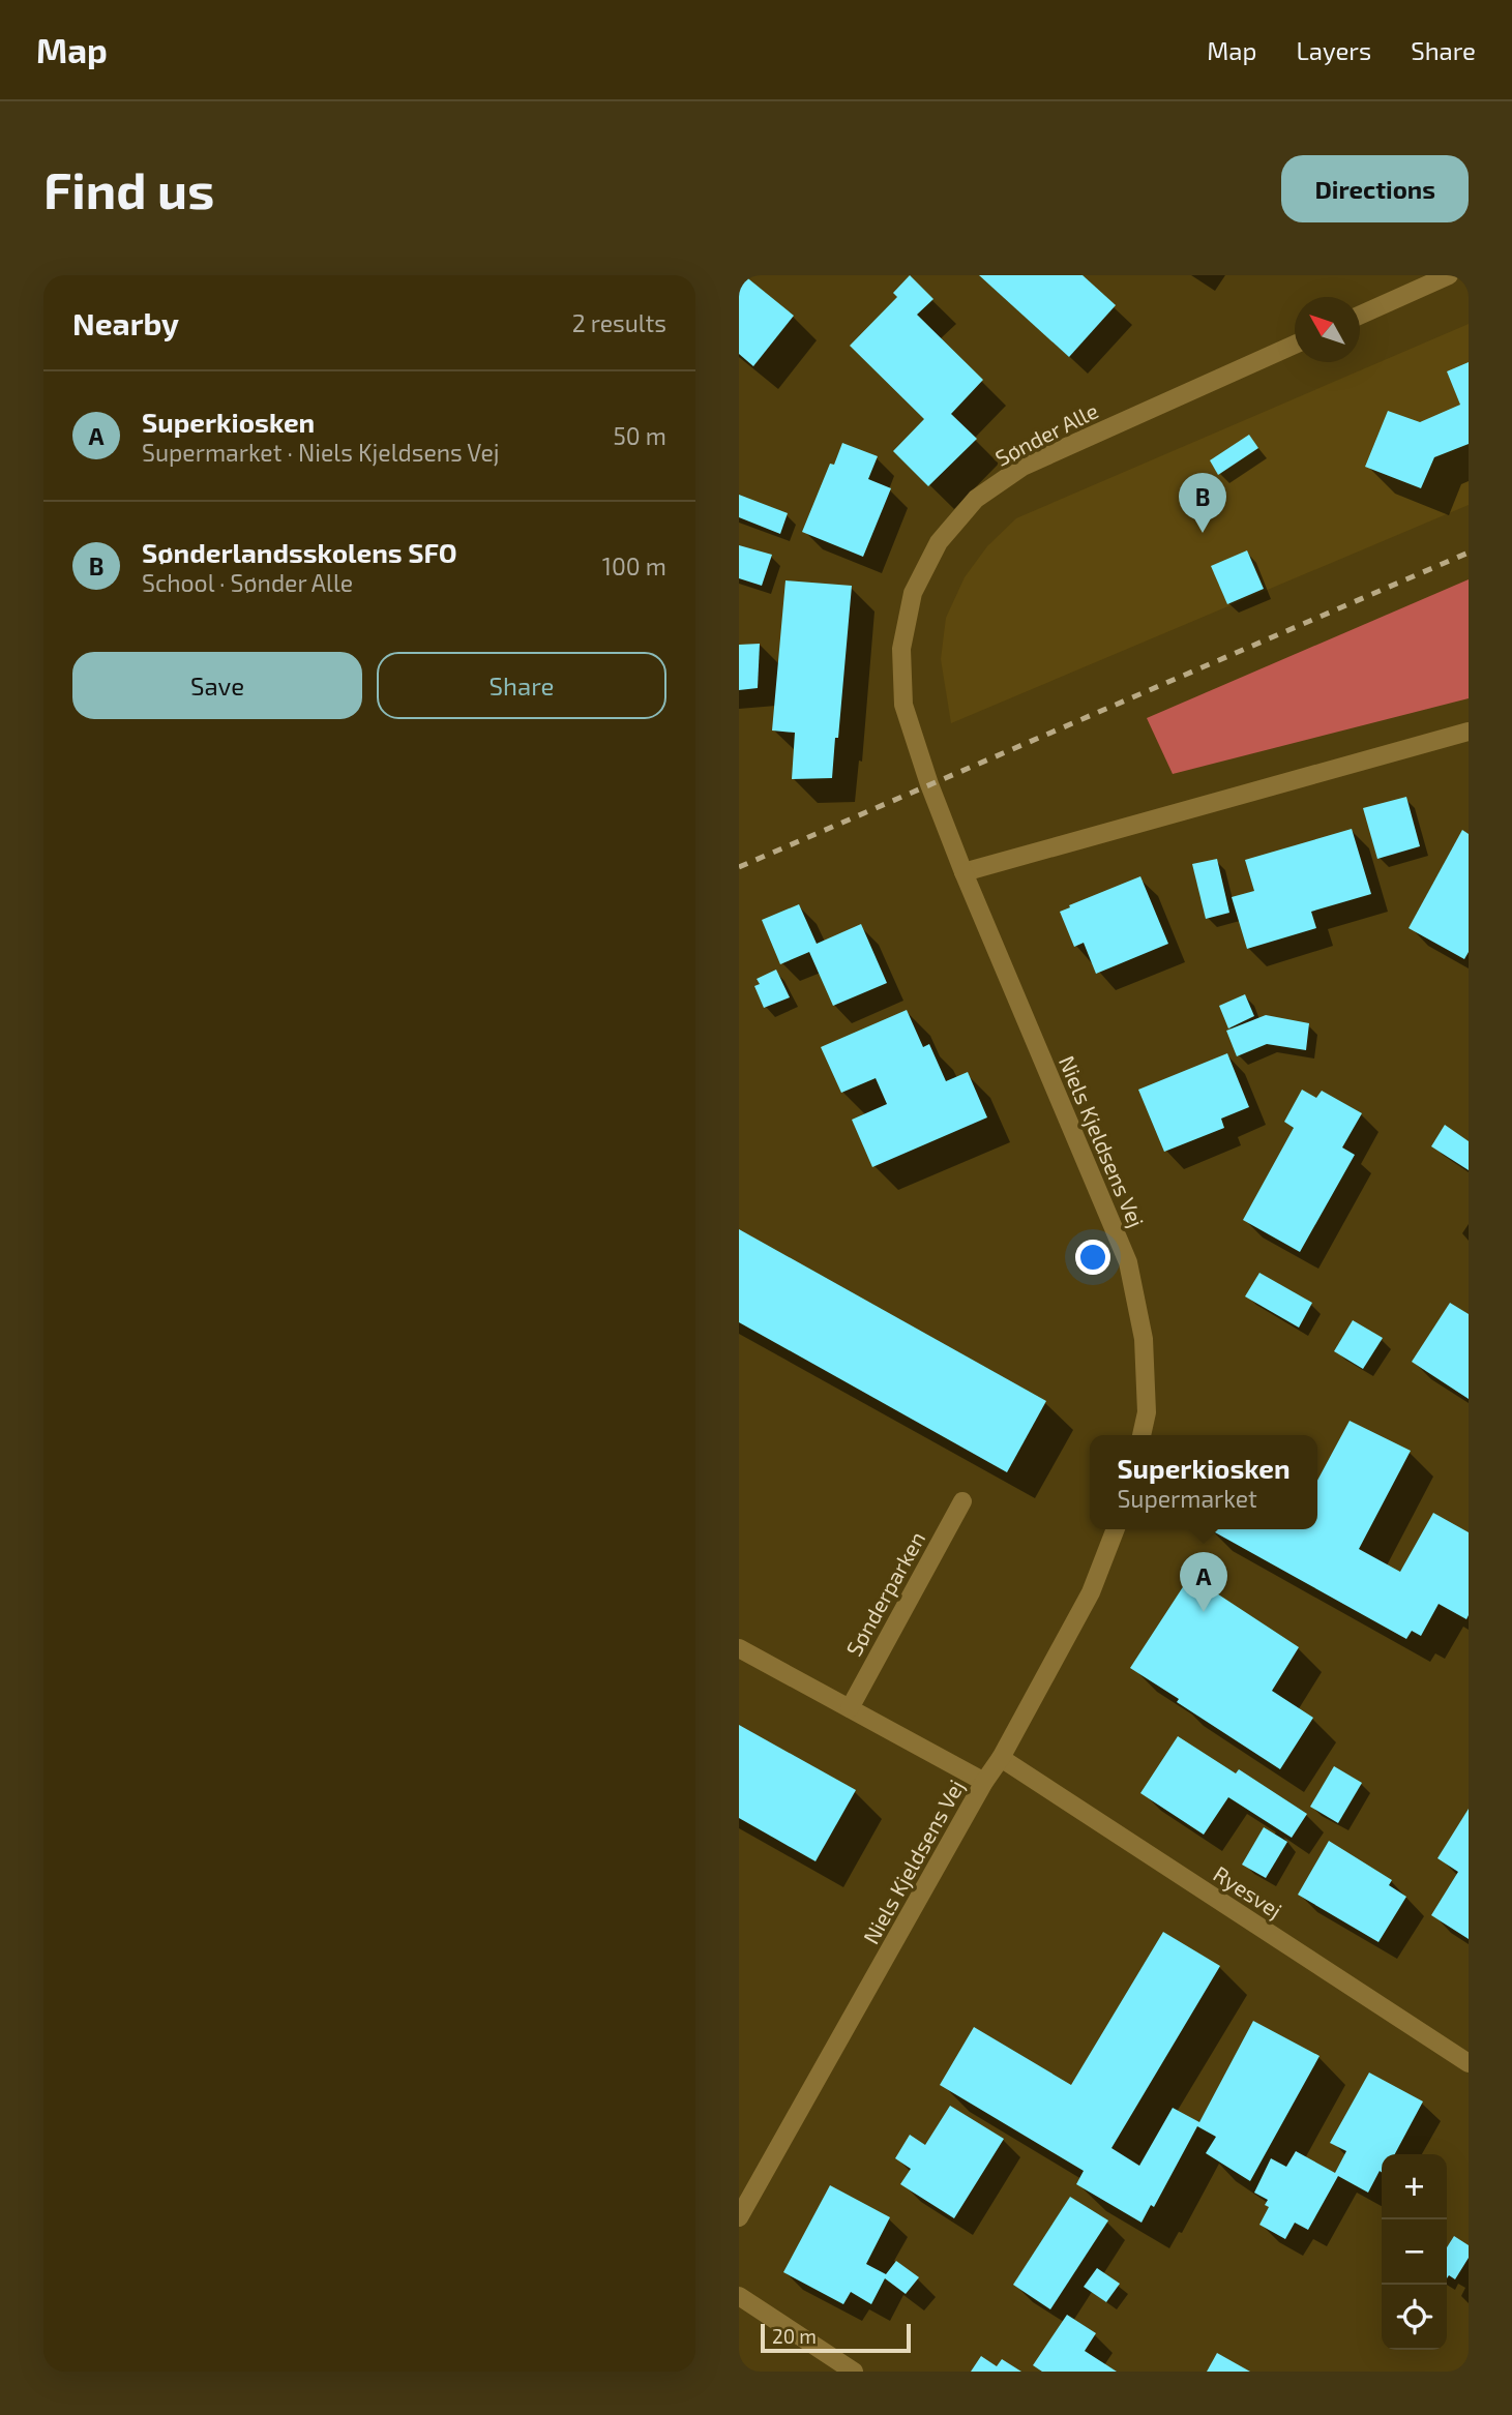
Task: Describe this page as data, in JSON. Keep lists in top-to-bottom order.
{
  "streets": {
    "street": [
      "Sønder Alle",
      "Niels Kjeldsens Vej",
      "Sønderparken",
      "Ryesvej"
    ]
  },
  "crossings": [
    ["Sønder Alle", "Niels Kjeldsens Vej"],
    ["Niels Kjeldsens Vej", "Ryesvej"]
  ],
  "scale_bar": "20 m",
  "north": "top left",
  "page": {
    "header": "Map",
    "nav": ["Map", "Layers", "Share"],
    "buttons": [
      "Directions",
      ["Save", "Share"]
    ],
    "title": "Find us",
    "heading": ["Nearby", "2 results"],
    "list": [
      {
        "mark": "A",
        "name": "Superkiosken",
        "note": "Supermarket · Niels Kjeldsens Vej",
        "value": "50 m"
      },
      {
        "mark": "B",
        "name": "Sønderlandsskolens SFO",
        "note": "School · Sønder Alle",
        "value": "100 m"
      }
    ],
    "pins": ["B", "A"],
    "popup": ["Superkiosken", "Supermarket"],
    "map_buttons": ["+", "−"],
    "scale": "20 m"
  }
}
